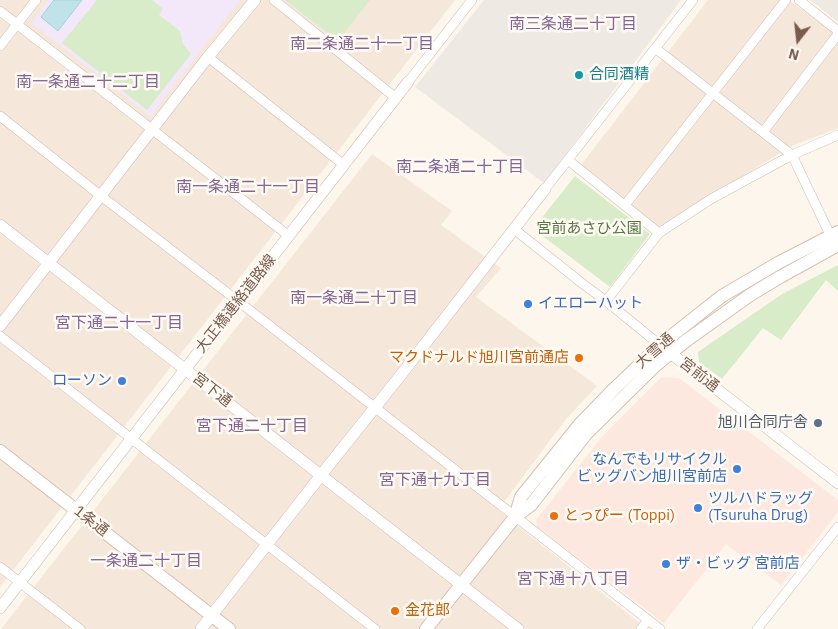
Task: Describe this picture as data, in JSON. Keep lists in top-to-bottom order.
{
  "streets": {
    "main road": ["大雪通", "1条通"],
    "street": ["大正橋連絡道路線", "宮前通", "宮下通"]
  },
  "crossings": [
    ["大正橋連絡道路線", "宮下通"],
    ["大正橋連絡道路線", "1条通"],
    ["大雪通", "宮前通"],
    ["大雪通", "宮下通"]
  ],
  "districts": [
    "南三条通二十丁目",
    "南二条通二十一丁目",
    "南一条通二十二丁目",
    "南二条通二十丁目",
    "南一条通二十一丁目",
    "南一条通二十丁目",
    "宮下通二十一丁目",
    "宮下通二十丁目",
    "宮下通十九丁目",
    "一条通二十丁目",
    "宮下通十八丁目"
  ],
  "parks": ["宮前あさひ公園"],
  "places": [
    "合同酒精",
    "イエローハット",
    "マクドナルド旭川宮前通店",
    "ローソン",
    "旭川合同庁舎",
    "なんでもリサイクル ビッグバン旭川宮前店",
    "ツルハドラッグ (Tsuruha Drug)",
    "とっぴー (Toppi)",
    "ザ・ビッグ 宮前店",
    "金花郎"
  ],
  "north": "bottom"
}
